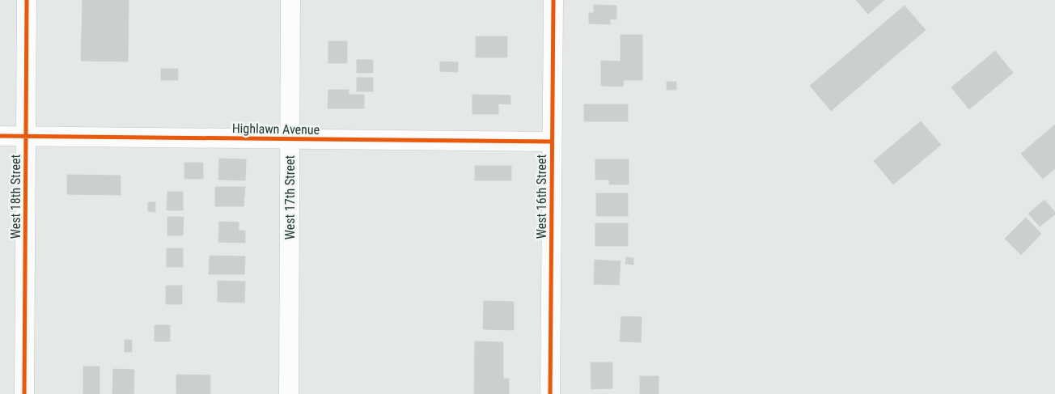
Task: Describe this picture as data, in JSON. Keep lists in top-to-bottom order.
{
  "streets": {
    "street": [
      "Highlawn Avenue",
      "West 18th Street",
      "West 16th Street",
      "West 17th Street"
    ]
  },
  "crossings": [
    ["Highlawn Avenue", "West 18th Street"],
    ["Highlawn Avenue", "West 16th Street"],
    ["Highlawn Avenue", "West 17th Street"]
  ]
}
